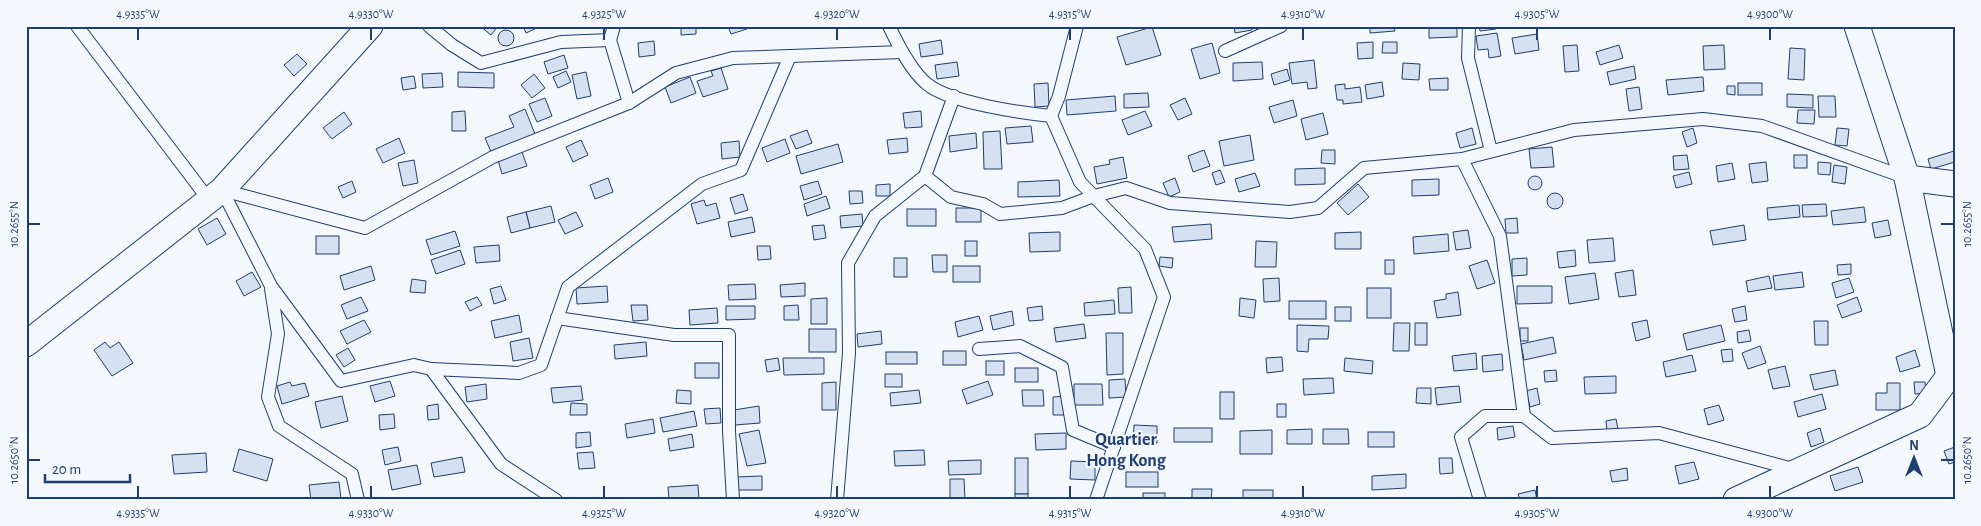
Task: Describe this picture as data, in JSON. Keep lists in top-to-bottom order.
{
  "districts": ["Quartier Hong Kong"],
  "scale_bar": "20 m",
  "north": "top",
  "coordinates": [
    "4.9335°W",
    "4.9330°W",
    "4.9325°W",
    "4.9320°W",
    "4.9315°W",
    "4.9310°W",
    "4.9305°W",
    "4.9300°W",
    "10.2655°N",
    "10.2650°N"
  ]
}
